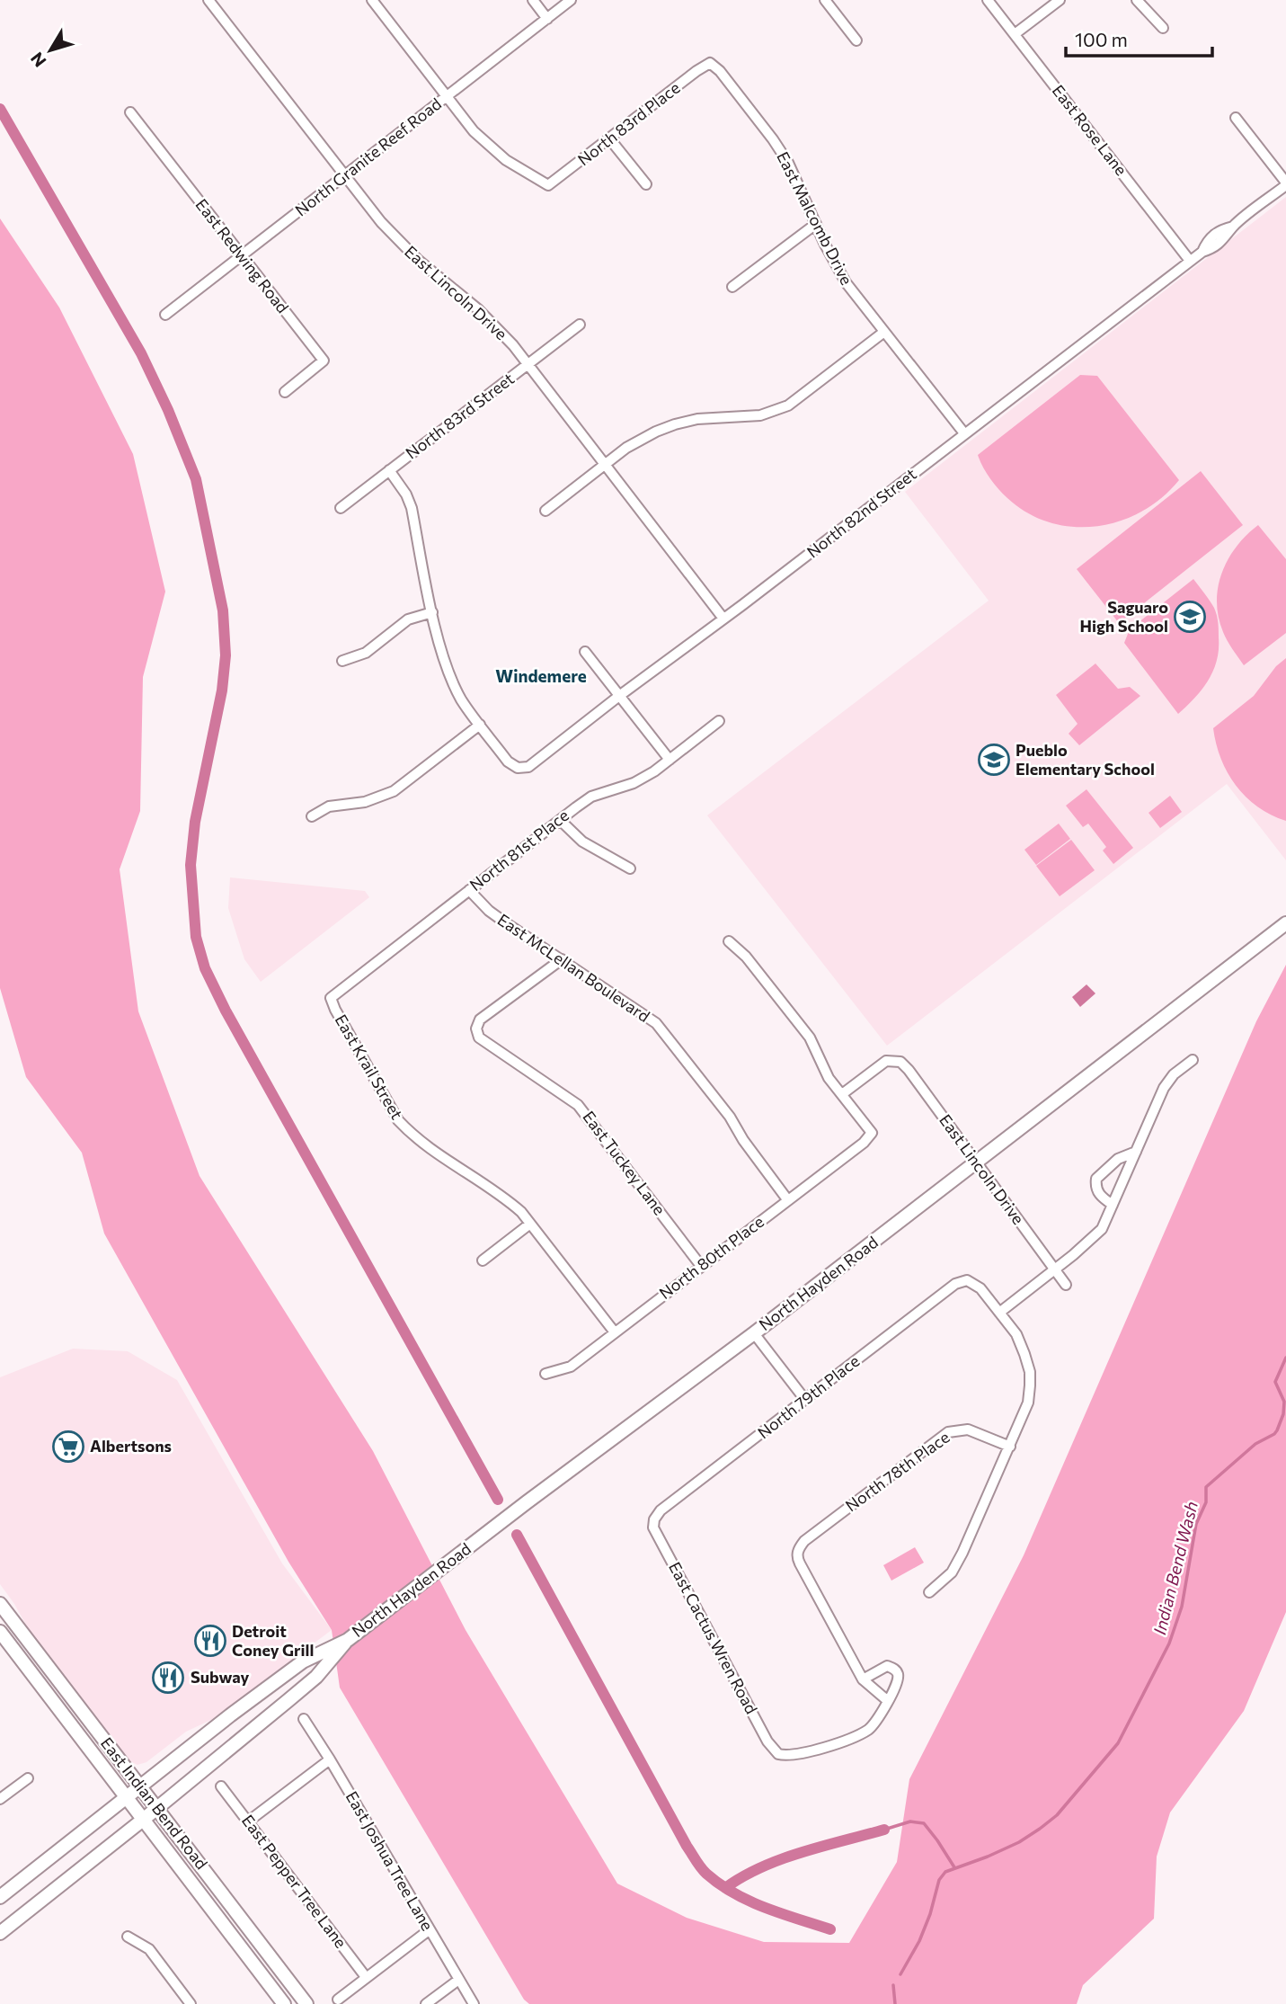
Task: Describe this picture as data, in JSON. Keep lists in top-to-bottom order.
{
  "streets": {
    "main road": ["North Hayden Road", "East Indian Bend Road"],
    "street": [
      "North 83rd Place",
      "East Rose Lane",
      "North Granite Reef Road",
      "East Malcomb Drive",
      "East Redwing Road",
      "East Lincoln Drive",
      "North 83rd Street",
      "North 82nd Street",
      "North 81st Place",
      "East McLellan Boulevard",
      "East Krail Street",
      "East Tuckey Lane",
      "North 80th Place",
      "North 79th Place",
      "North 78th Place",
      "East Cactus Wren Road",
      "East Joshua Tree Lane",
      "East Pepper Tree Lane"
    ]
  },
  "crossings": [
    ["North 83rd Place", "North Granite Reef Road"],
    ["North 83rd Place", "East Malcomb Drive"],
    ["East Rose Lane", "North 82nd Street"],
    ["North Granite Reef Road", "East Redwing Road"],
    ["North Granite Reef Road", "East Lincoln Drive"],
    ["East Malcomb Drive", "North 82nd Street"],
    ["East Lincoln Drive", "North 83rd Street"],
    ["East Lincoln Drive", "North 82nd Street"],
    ["East Lincoln Drive", "North 80th Place"],
    ["East Lincoln Drive", "North Hayden Road"],
    ["North 81st Place", "East McLellan Boulevard"],
    ["North 81st Place", "East Krail Street"],
    ["East McLellan Boulevard", "East Tuckey Lane"],
    ["East McLellan Boulevard", "North 80th Place"],
    ["East Krail Street", "North 80th Place"],
    ["East Tuckey Lane", "North 80th Place"],
    ["North Hayden Road", "East Indian Bend Road"],
    ["North 79th Place", "East Cactus Wren Road"]
  ],
  "districts": ["Windemere"],
  "water": ["Indian Bend Wash"],
  "places": {
    "school or university": ["Saguaro High School", "Pueblo Elementary School"],
    "supermarket": ["Albertsons"],
    "restaurant": ["Detroit Coney Grill", "Subway"]
  },
  "scale_bar": "100 m",
  "north": "bottom left"
}
